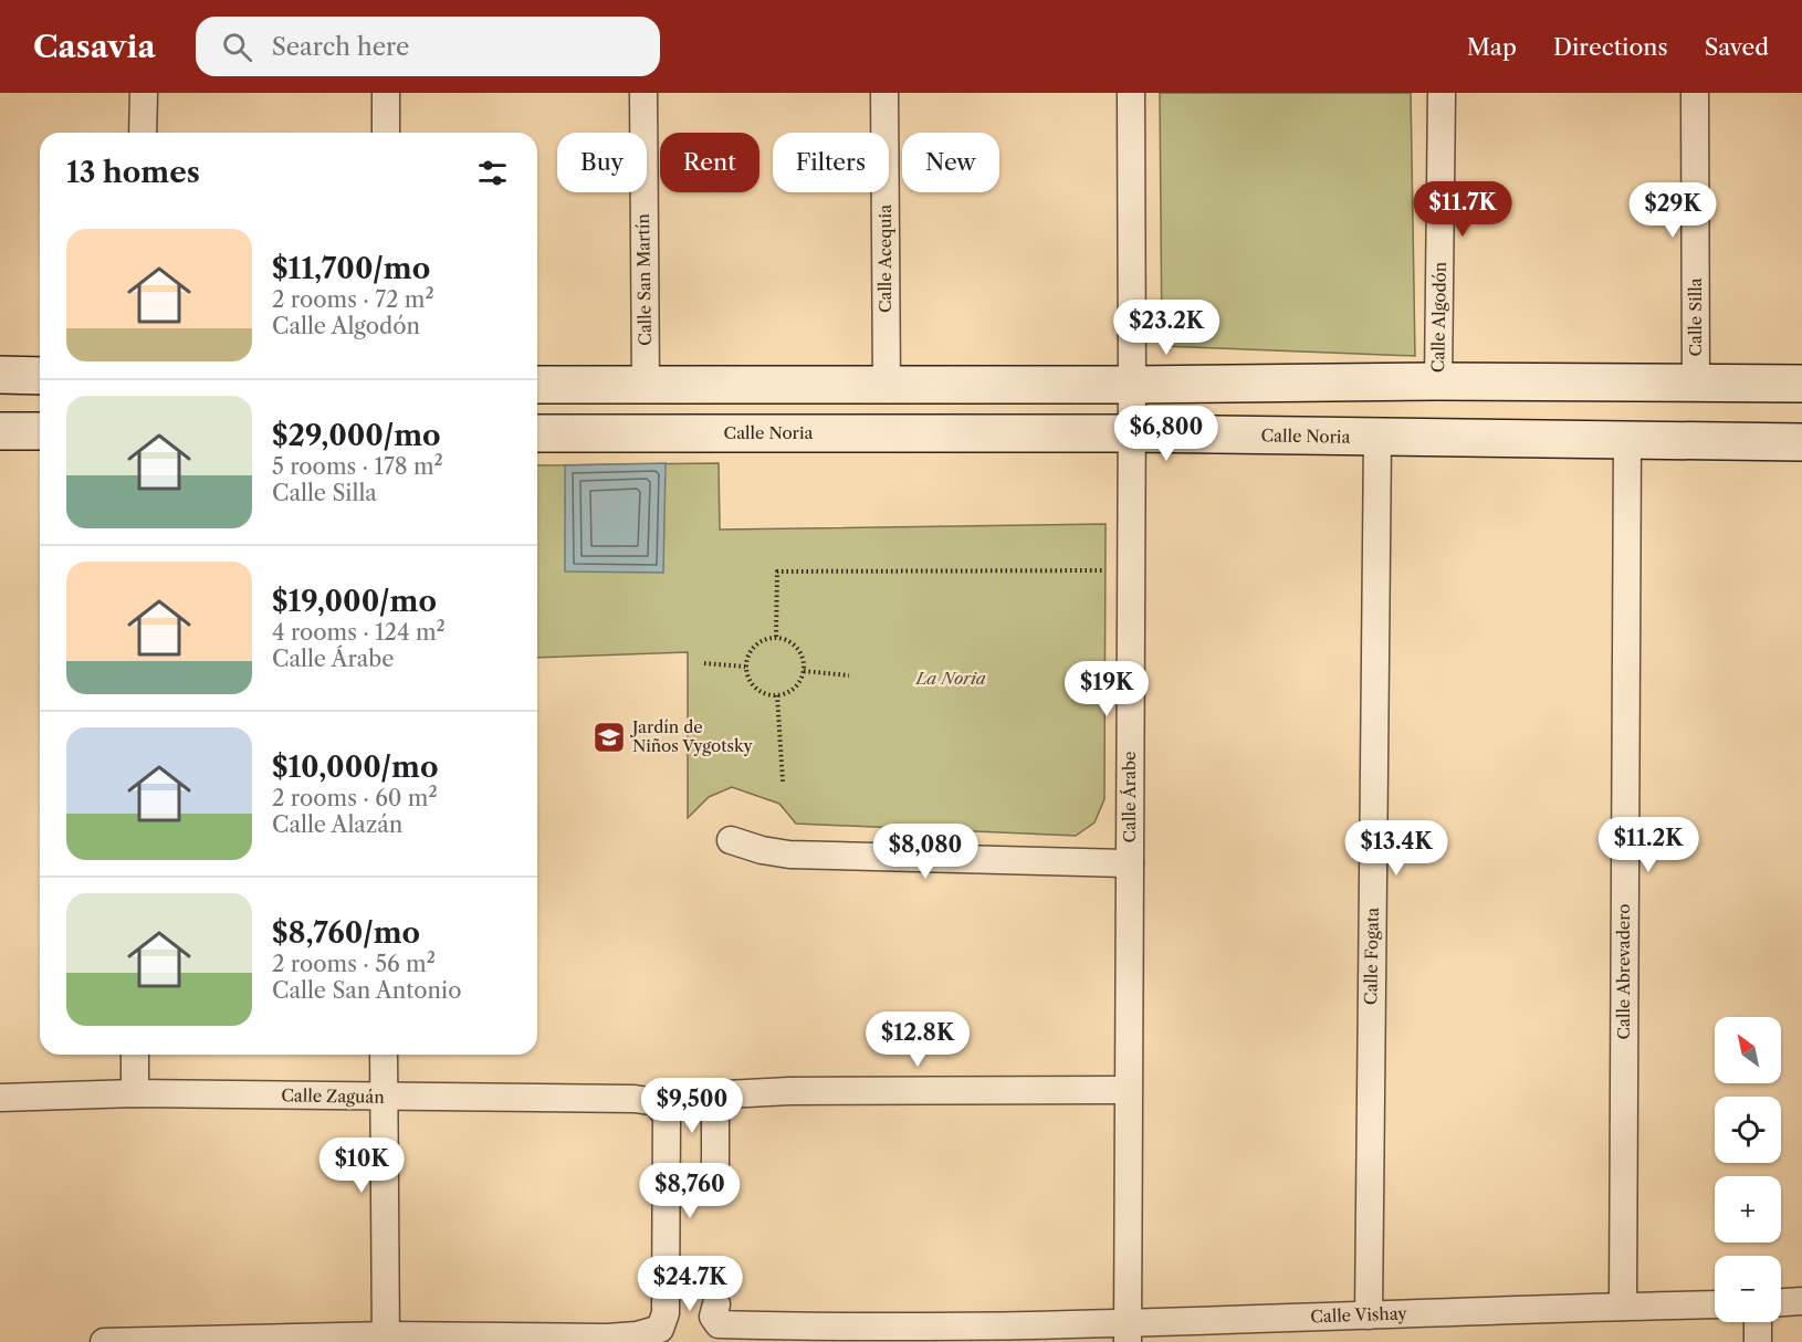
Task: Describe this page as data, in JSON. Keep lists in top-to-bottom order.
{
  "streets": {
    "street": [
      "Calle Acequia",
      "Calle San Martín",
      "Calle Algodón",
      "Calle Silla",
      "Calle Noria",
      "Calle Árabe",
      "Calle Fogata",
      "Calle Abrevadero",
      "Calle Zaguán",
      "Calle Vishay"
    ]
  },
  "crossings": [
    ["Calle Noria", "Calle Árabe"],
    ["Calle Noria", "Calle Fogata"],
    ["Calle Noria", "Calle Abrevadero"],
    ["Calle Árabe", "Calle Vishay"],
    ["Calle Fogata", "Calle Vishay"],
    ["Calle Abrevadero", "Calle Vishay"]
  ],
  "parks": ["La Noria"],
  "places": {
    "school or university": ["Jardín de Niños Vygotsky"]
  },
  "north": "top left",
  "page": {
    "header": "Casavia",
    "search": "Search here",
    "nav": ["Map", "Directions", "Saved"],
    "chip": [
      "Buy",
      "Rent",
      "Filters",
      "New"
    ],
    "heading": "13 homes",
    "price": [
      "$11.7K",
      "$29K",
      "$23.2K",
      "$6,800",
      "$19K",
      "$11.2K",
      "$13.4K",
      "$8,080",
      "$12.8K",
      "$9,500",
      "$10K",
      "$8,760",
      "$24.7K"
    ],
    "list": [
      {
        "name": "$11,700/mo",
        "note": "2 rooms · 72 m² · Calle Algodón"
      },
      {
        "name": "$29,000/mo",
        "note": "5 rooms · 178 m² · Calle Silla"
      },
      {
        "name": "$19,000/mo",
        "note": "4 rooms · 124 m² · Calle Árabe"
      },
      {
        "name": "$10,000/mo",
        "note": "2 rooms · 60 m² · Calle Alazán"
      },
      {
        "name": "$8,760/mo",
        "note": "2 rooms · 56 m² · Calle San Antonio"
      }
    ],
    "map_buttons": ["+", "−"]
  }
}
